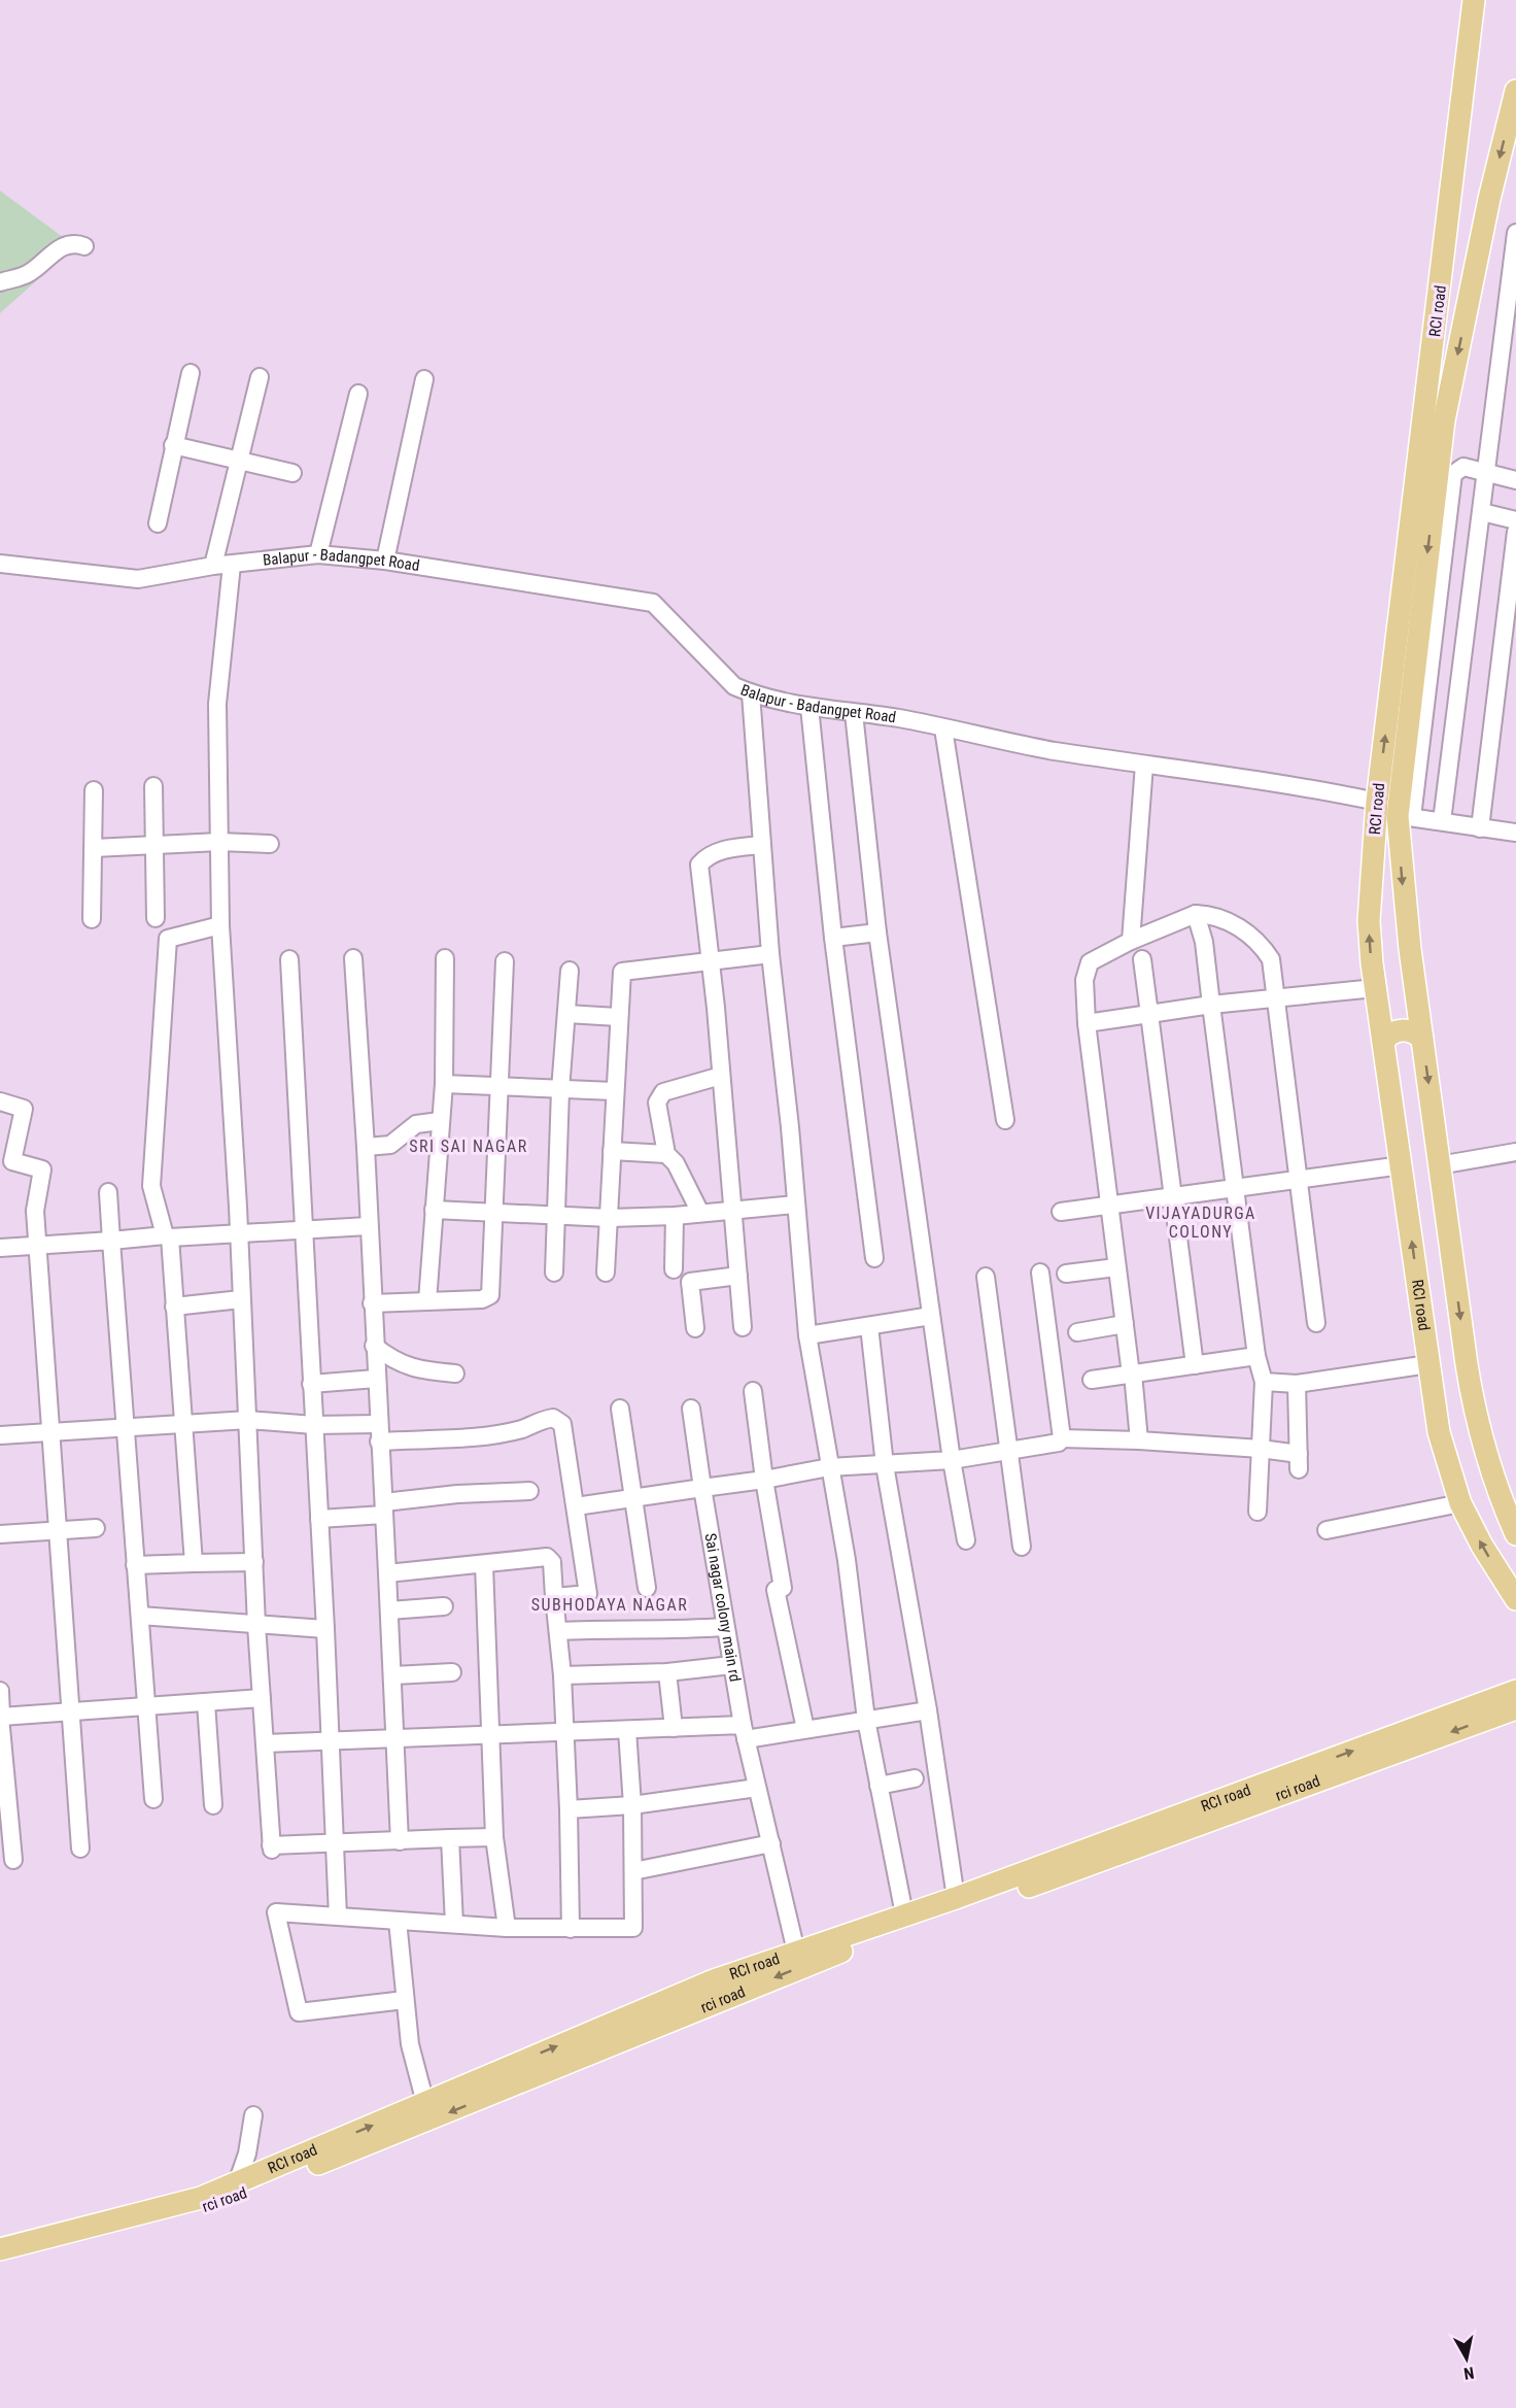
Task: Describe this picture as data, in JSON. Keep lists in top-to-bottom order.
{
  "streets": {
    "main road": ["RCI road", "rci road"],
    "street": ["Balapur - Badangpet Road", "Sai nagar colony main rd"]
  },
  "crossings": [
    ["RCI road", "Balapur - Badangpet Road"],
    ["RCI road", "Sai nagar colony main rd"],
    ["RCI road", "rci road"]
  ],
  "one_way": ["RCI road", "rci road"],
  "districts": ["SRI SAI NAGAR", "VIJAYADURGA COLONY", "SUBHODAYA NAGAR"],
  "north": "bottom"
}
